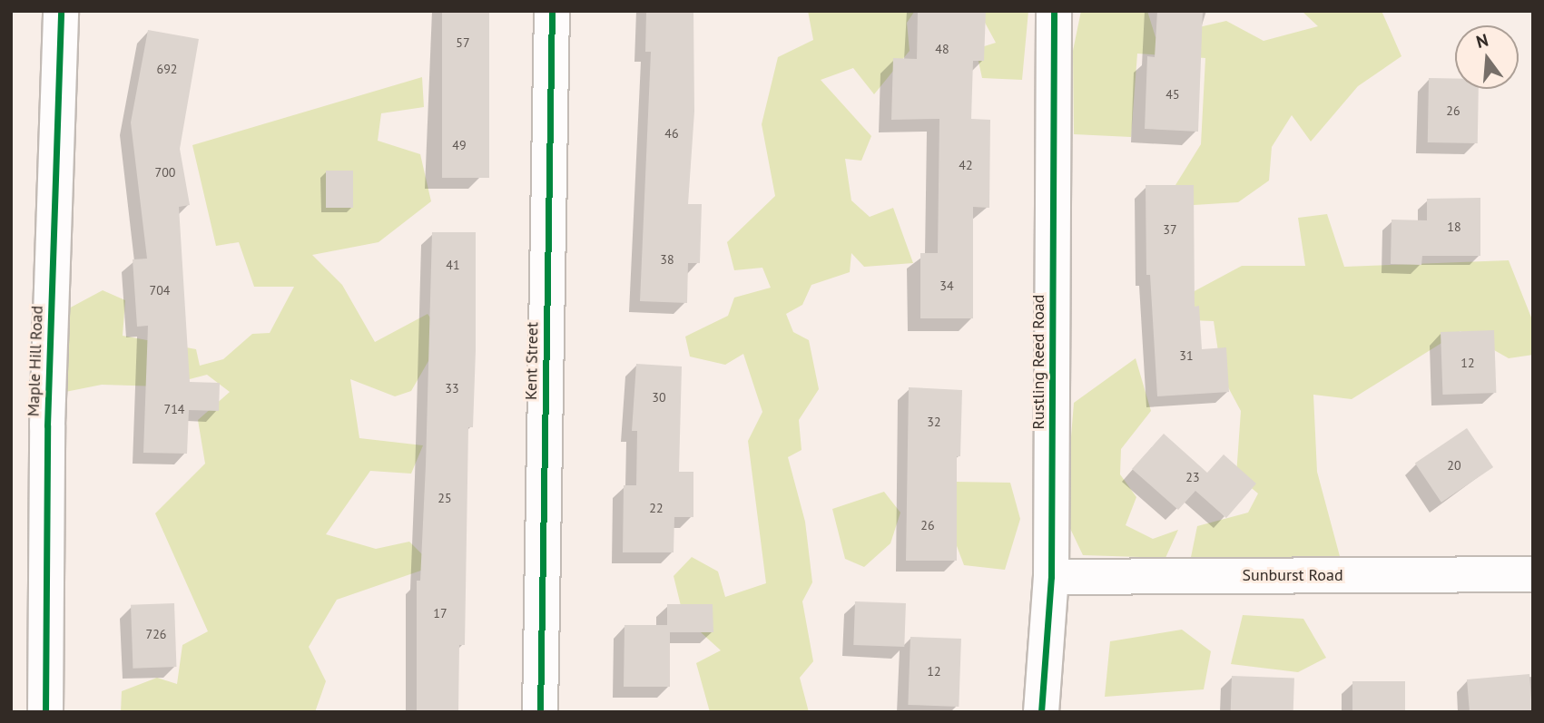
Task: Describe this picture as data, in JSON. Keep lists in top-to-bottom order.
{
  "streets": {
    "street": [
      "Maple Hill Road",
      "Kent Street",
      "Rustling Reed Road",
      "Sunburst Road"
    ]
  },
  "crossings": [
    ["Rustling Reed Road", "Sunburst Road"]
  ],
  "house_numbers": [
    "57",
    "48",
    "692",
    "45",
    "26",
    "46",
    "49",
    "42",
    "700",
    "18",
    "37",
    "38",
    "41",
    "34",
    "704",
    "31",
    "12",
    "33",
    "30",
    "714",
    "32",
    "20",
    "23",
    "25",
    "22",
    "26",
    "17",
    "726",
    "12"
  ],
  "north": "top"
}
